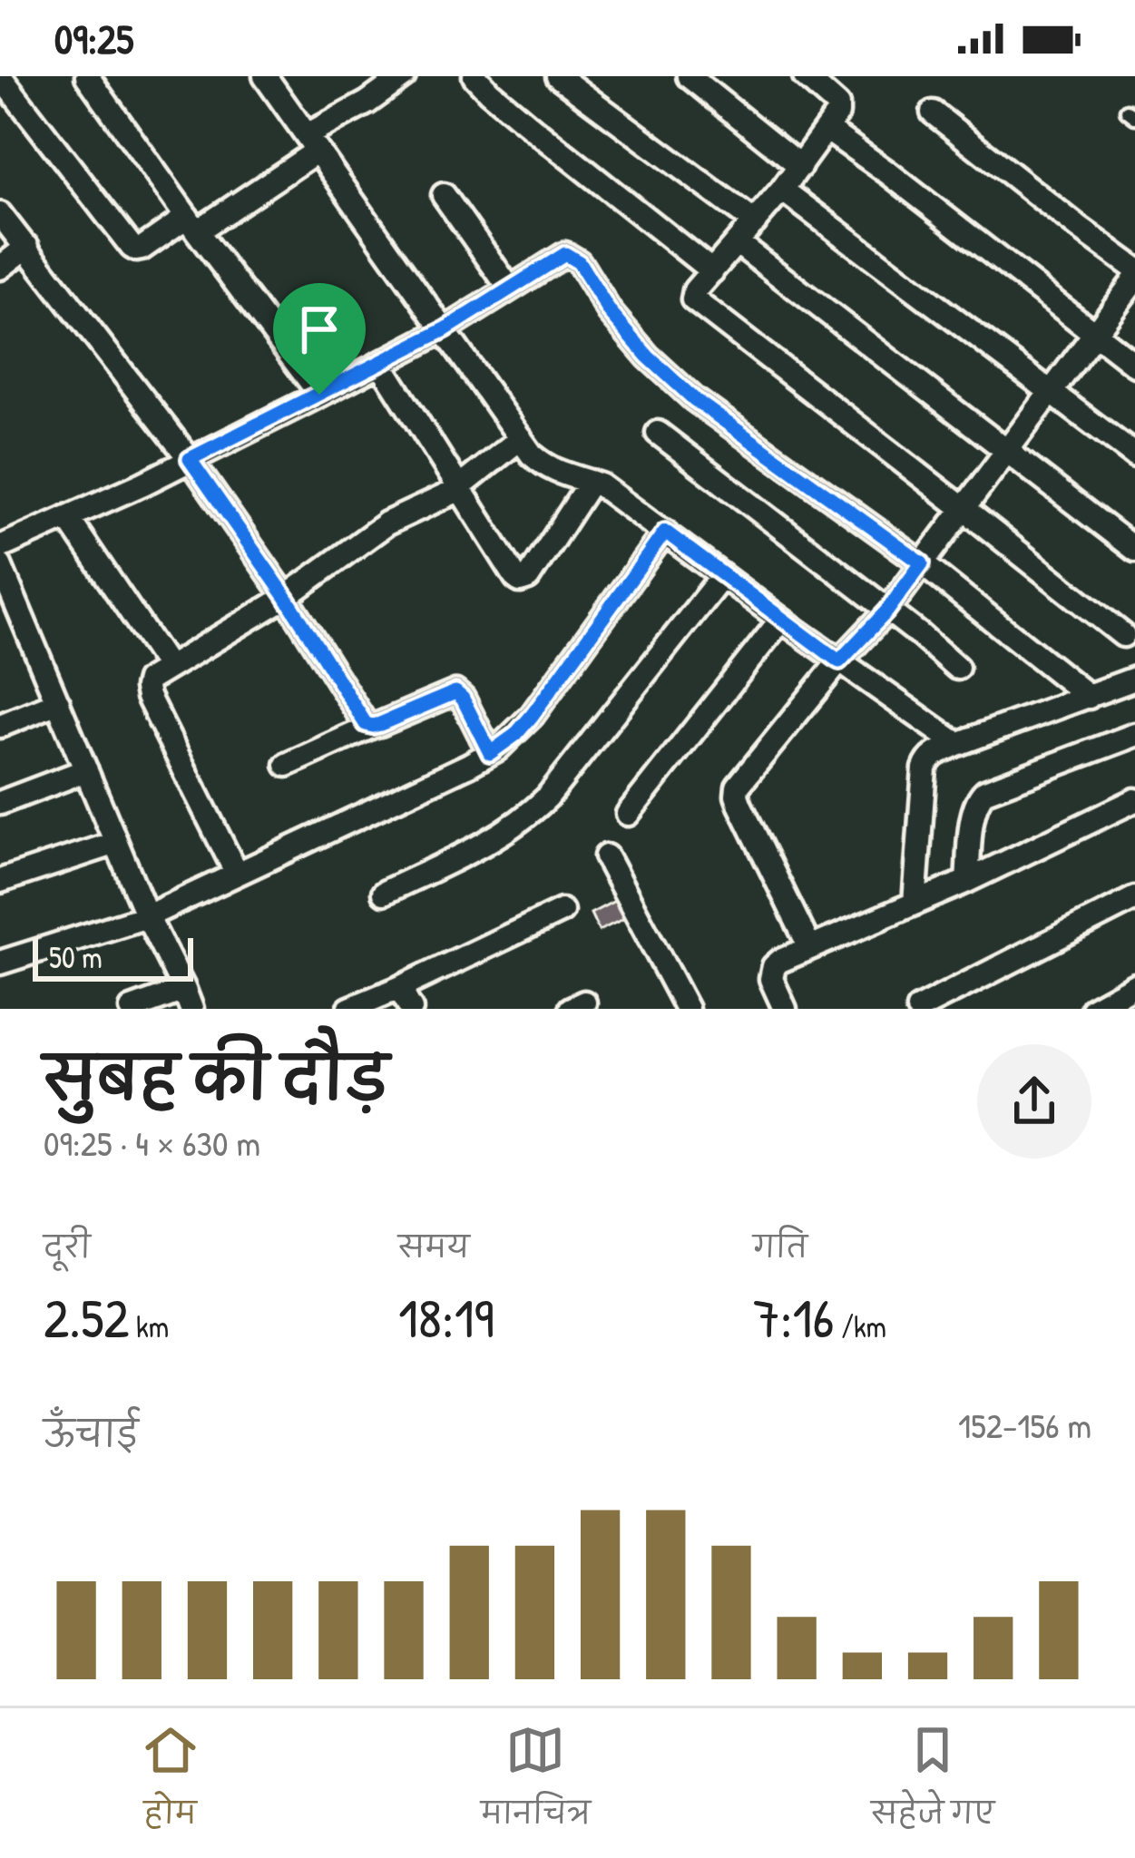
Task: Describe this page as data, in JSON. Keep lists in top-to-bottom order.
{
  "scale_bar": "50 m",
  "page": {
    "status": "09:25",
    "scale": "50 m",
    "heading": ["सुबह की दौड़", "09:25 · 4 × 630 m"],
    "stats": [
      ["दूरी", "2.52 km"],
      ["समय", "18:19"],
      ["गति", "7:16 /km"]
    ],
    "chart": ["ऊँचाई", "152–156 m"],
    "tabs": ["होम", "मानचित्र", "सहेजे गए"]
  }
}
